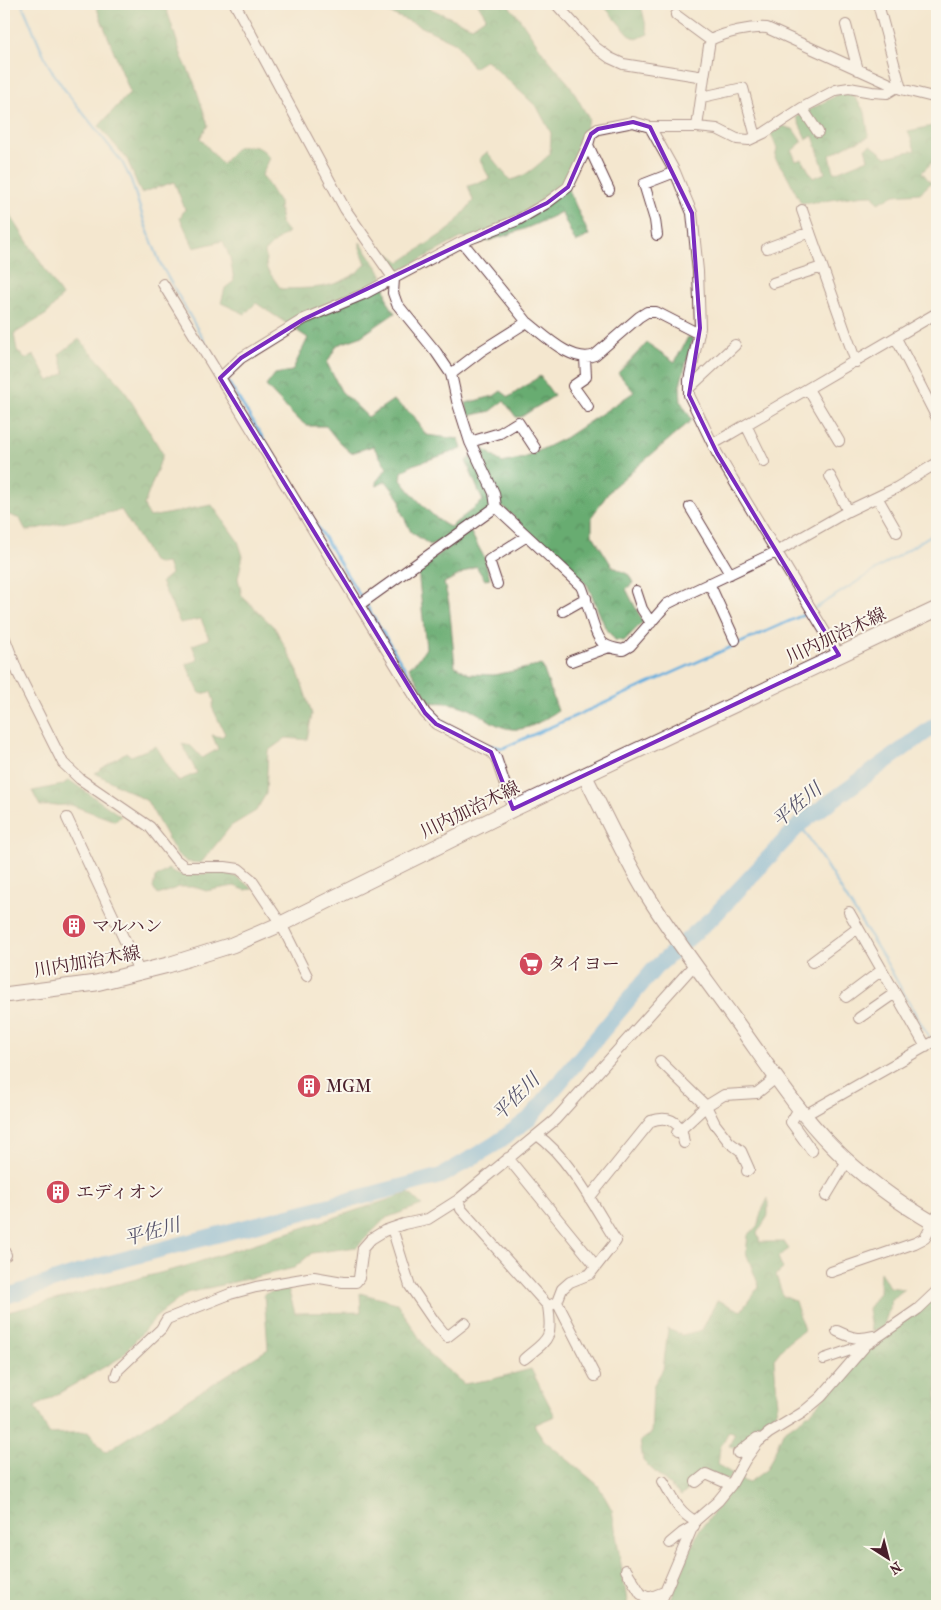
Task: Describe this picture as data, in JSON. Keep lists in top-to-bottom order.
{
  "streets": {
    "main road": ["川内加治木線"]
  },
  "water": ["平佐川"],
  "places": {
    "building": ["マルハン", "MGM", "エディオン"],
    "supermarket": ["タイヨー"]
  },
  "north": "bottom right"
}
